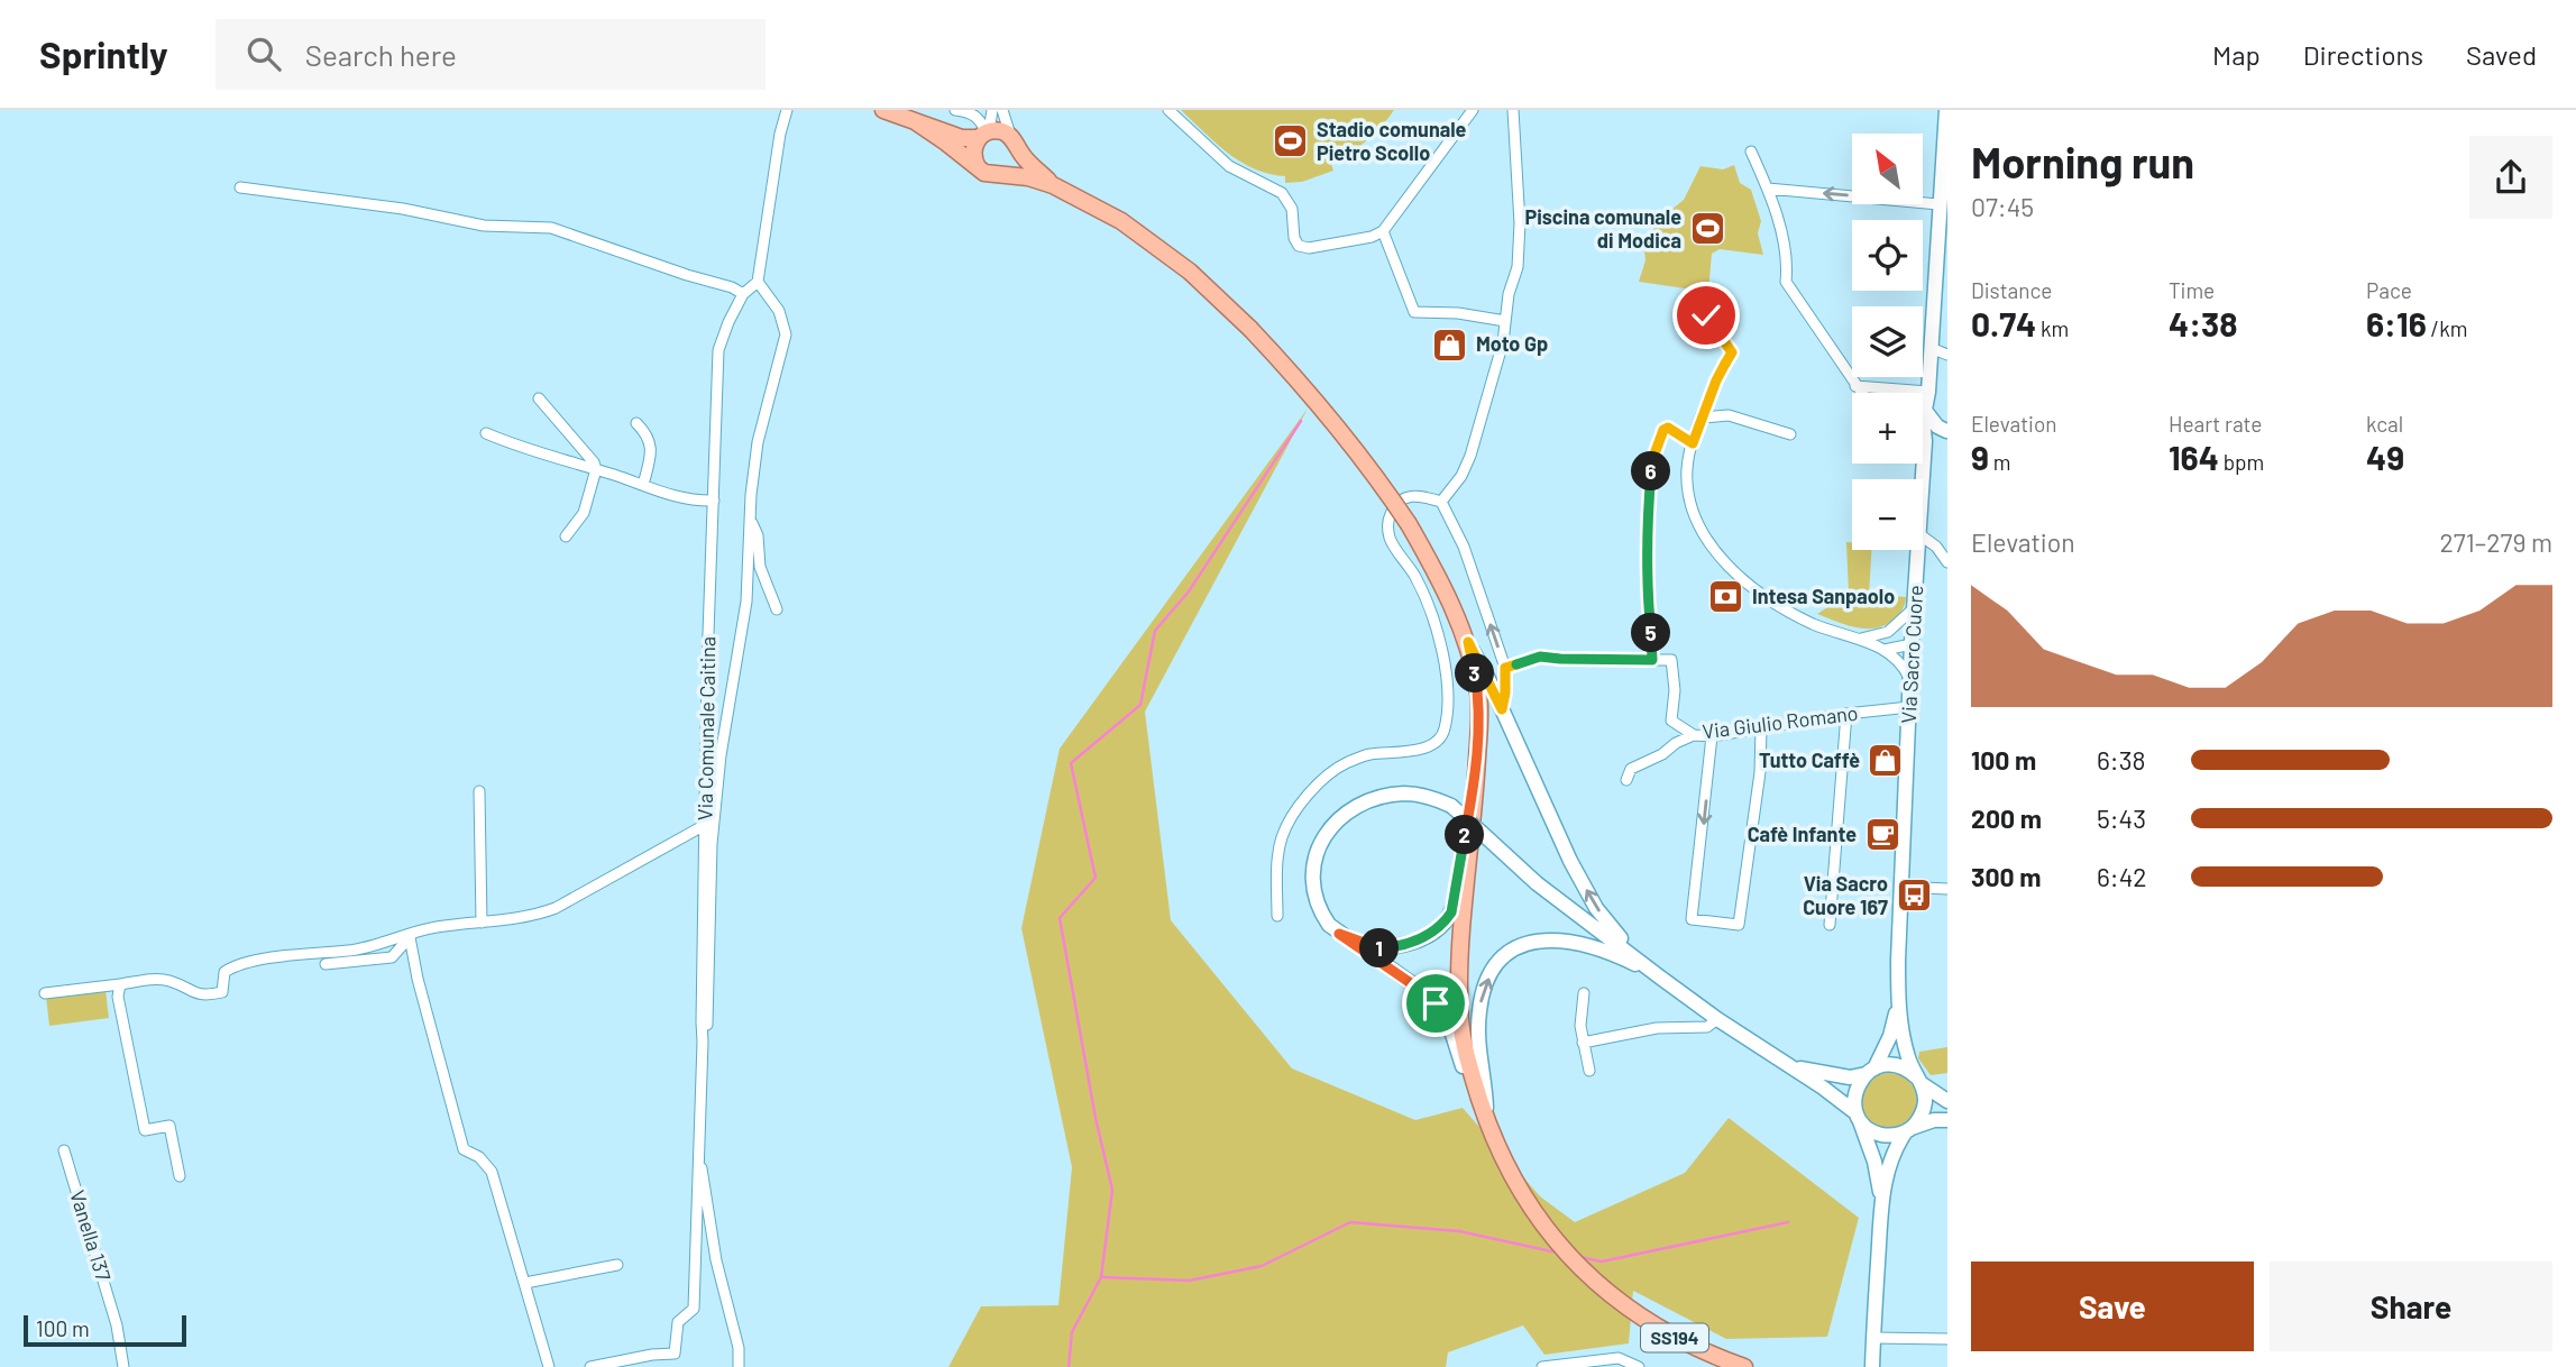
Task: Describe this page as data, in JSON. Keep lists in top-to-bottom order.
{
  "streets": {
    "main road": ["Via Sacro Cuore", "SS194"],
    "street": ["Via Giulio Romano", "Via Comunale Caitina", "Vanella 137"]
  },
  "crossings": [
    ["Via Sacro Cuore", "Via Giulio Romano"]
  ],
  "places": {
    "sports": ["Stadio comunale Pietro Scollo", "Piscina comunale di Modica"],
    "shop": ["Moto Gp", "Tutto Caffè"],
    "bank": ["Intesa Sanpaolo"],
    "cafe": ["Cafè Infante"],
    "bus stop": ["Via Sacro Cuore 167"]
  },
  "scale_bar": "100 m",
  "north": "top left",
  "page": {
    "header": "Sprintly",
    "search": "Search here",
    "nav": ["Map", "Directions", "Saved"],
    "heading": ["Morning run", "07:45"],
    "map_buttons": ["+", "−"],
    "stats": [
      ["Distance", "0.74 km"],
      ["Time", "4:38"],
      ["Pace", "6:16 /km"],
      ["Elevation", "9 m"],
      ["Heart rate", "164 bpm"],
      ["kcal", "49"]
    ],
    "pins": [
      "6",
      "5",
      "3",
      "2",
      "1"
    ],
    "chart": ["Elevation", "271–279 m"],
    "list": [
      {
        "name": "100 m",
        "note": "6:38"
      },
      {
        "name": "200 m",
        "note": "5:43"
      },
      {
        "name": "300 m",
        "note": "6:42"
      }
    ],
    "buttons": ["Save", "Share"],
    "scale": "100 m"
  }
}
